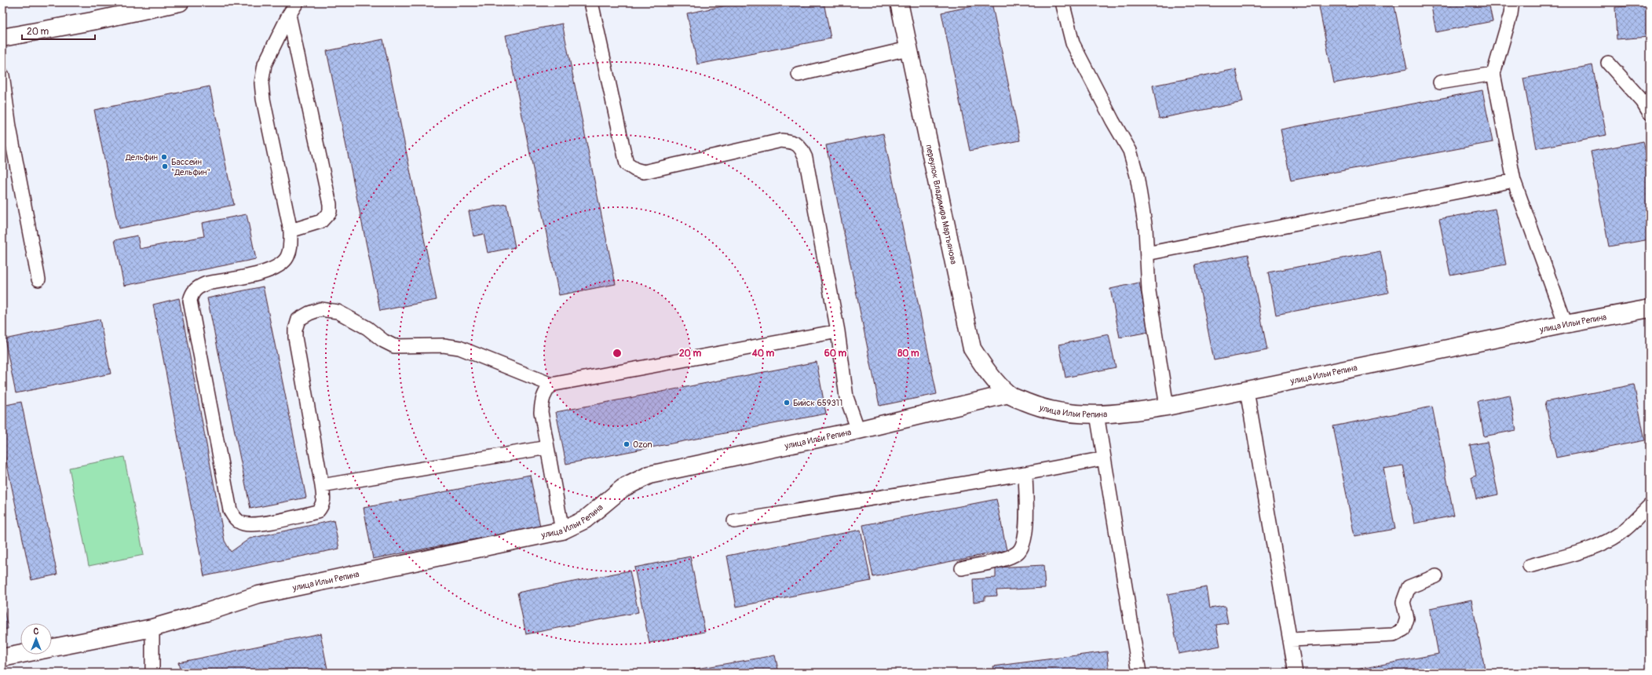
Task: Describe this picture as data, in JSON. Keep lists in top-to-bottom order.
{
  "streets": {
    "street": ["переулок Владимира Мартьянова", "улица Ильи Репина"]
  },
  "crossings": [
    ["переулок Владимира Мартьянова", "улица Ильи Репина"]
  ],
  "places": [
    "Дельфин",
    "Бассейн \"Дельфин\"",
    "Бийск 659311",
    "Ozon"
  ],
  "scale_bar": "20 m",
  "north": "top",
  "rings": [
    "20 m",
    "40 m",
    "60 m",
    "80 m"
  ]
}
